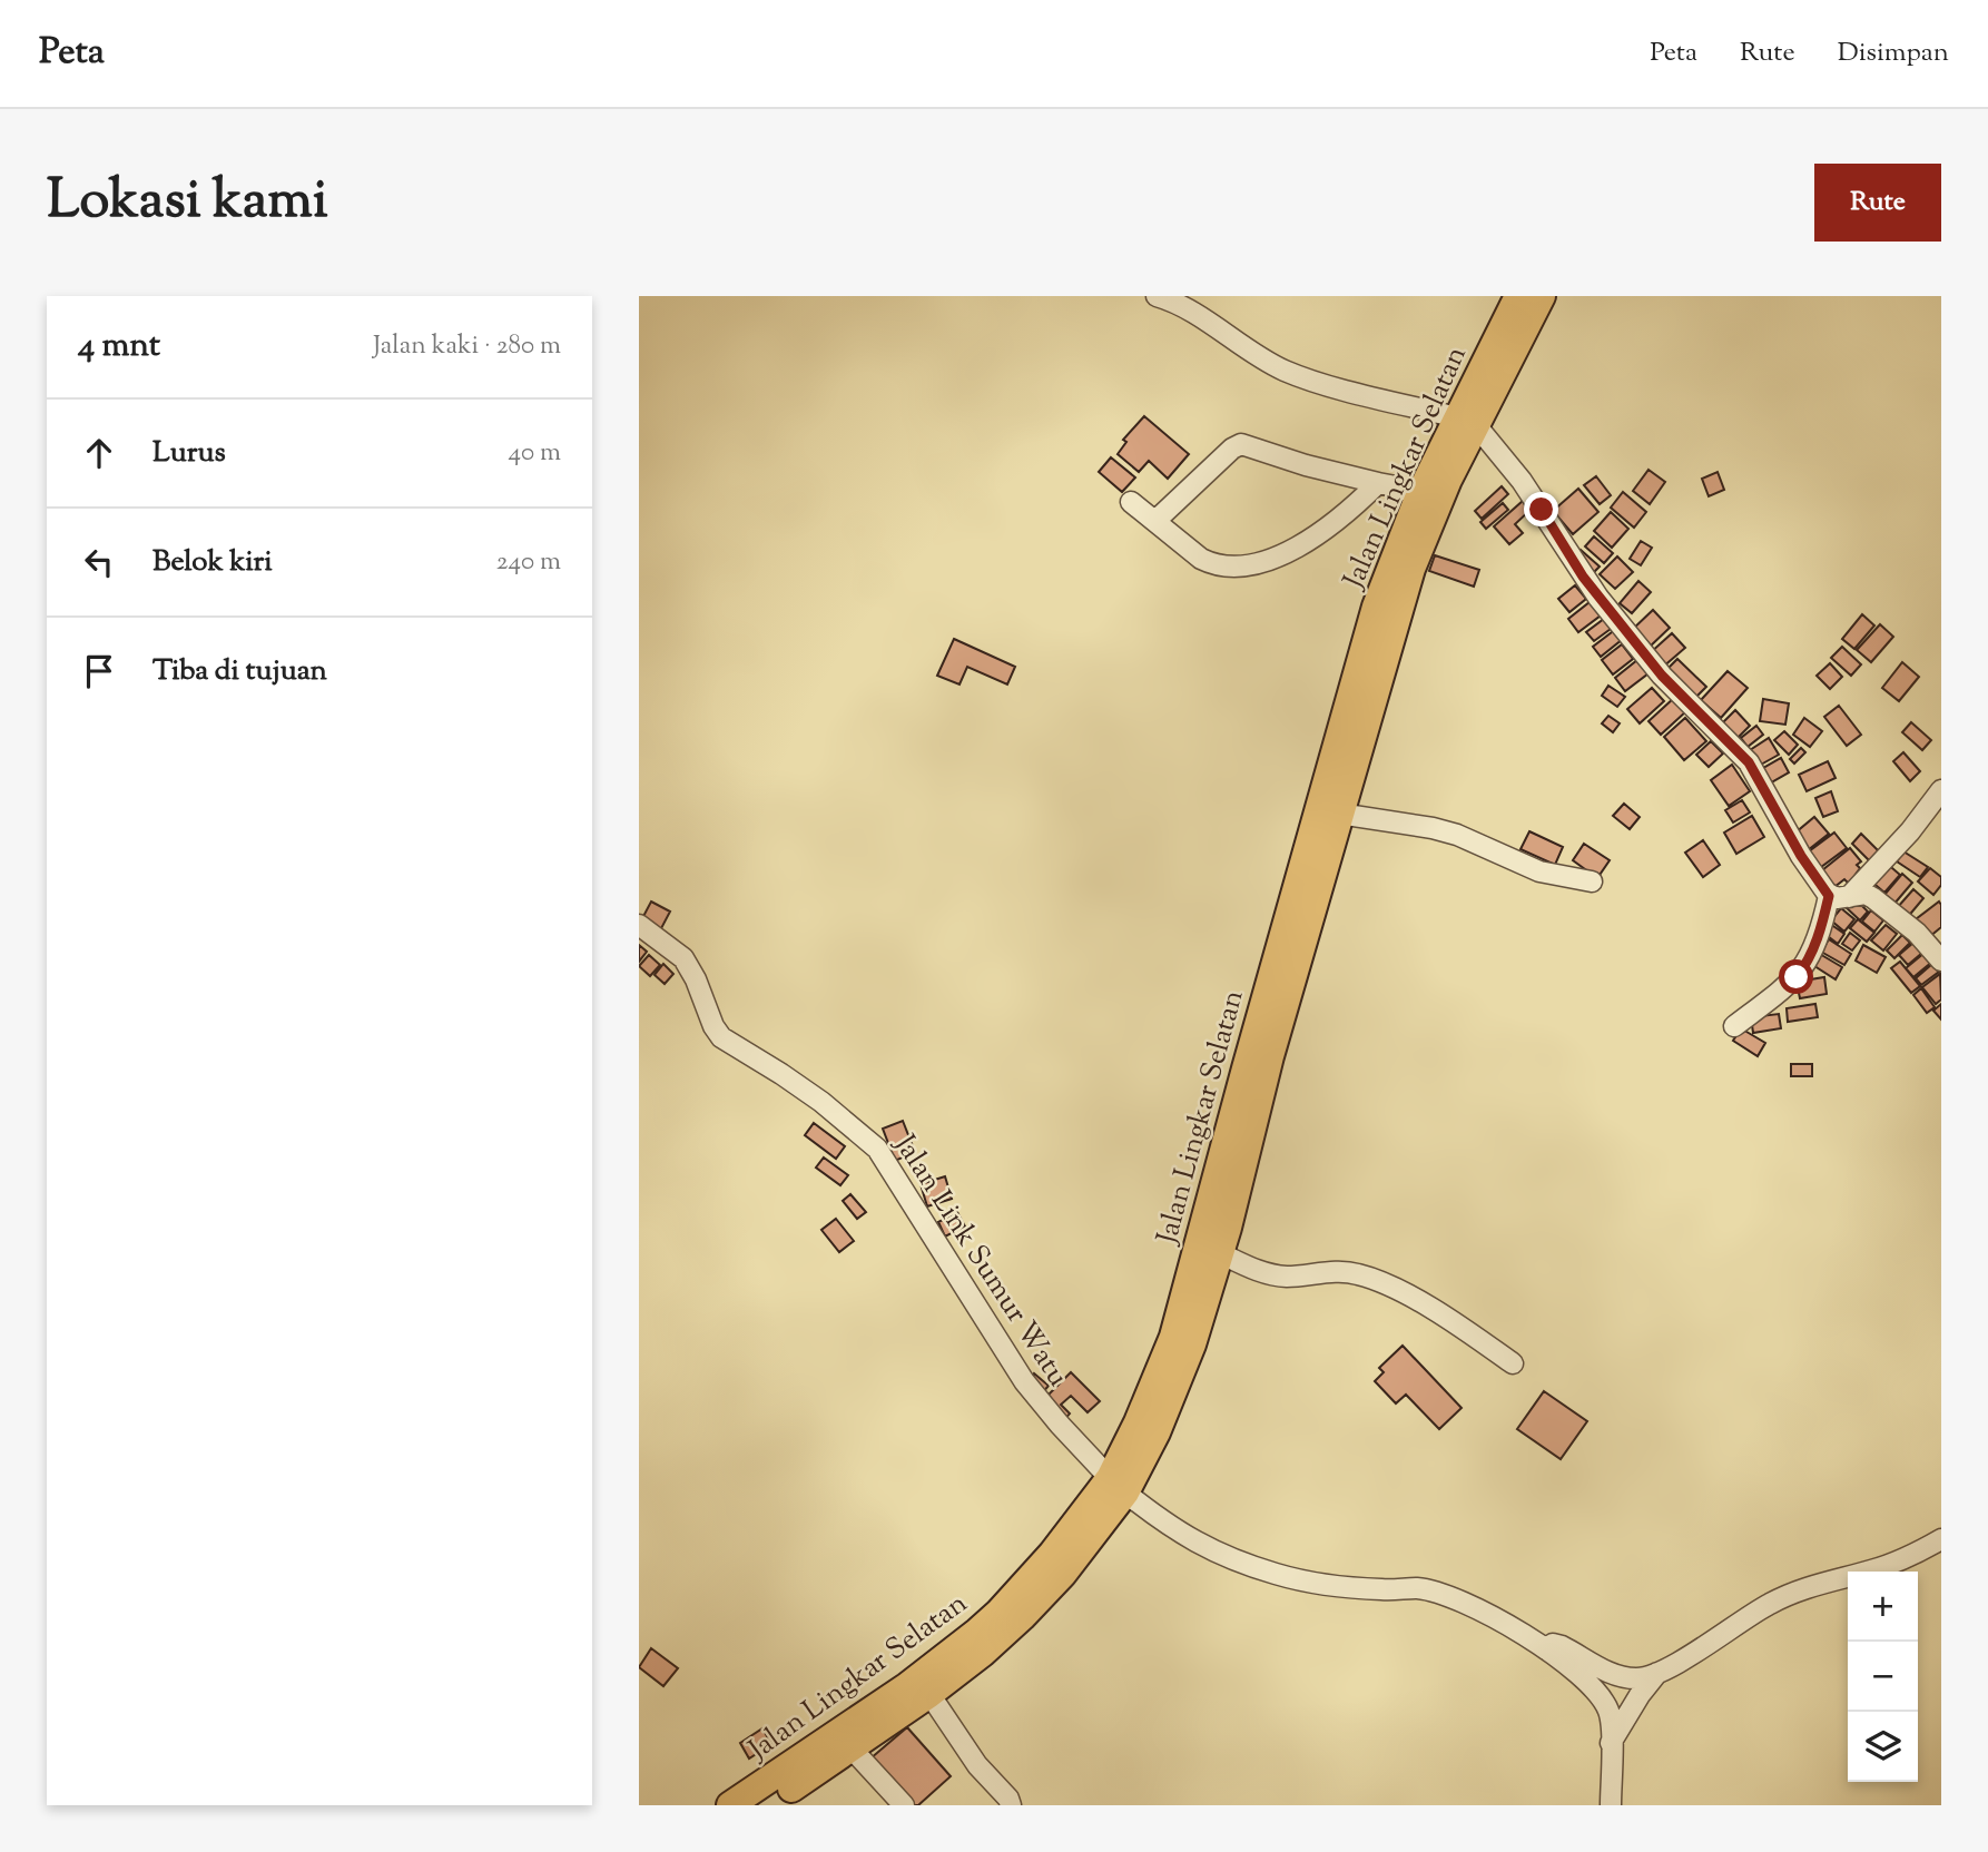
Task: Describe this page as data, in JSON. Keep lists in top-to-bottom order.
{
  "streets": {
    "highway": ["Jalan Lingkar Selatan"],
    "street": ["Jalan Link Sumur Watu"]
  },
  "crossings": [
    ["Jalan Lingkar Selatan", "Jalan Link Sumur Watu"]
  ],
  "page": {
    "header": "Peta",
    "nav": ["Peta", "Rute", "Disimpan"],
    "title": "Lokasi kami",
    "buttons": "Rute",
    "heading": ["4 mnt", "Jalan kaki · 280 m"],
    "list": [
      ["Lurus", "40 m"],
      ["Belok kiri", "240 m"],
      "Tiba di tujuan"
    ],
    "map_buttons": ["+", "−"]
  }
}
